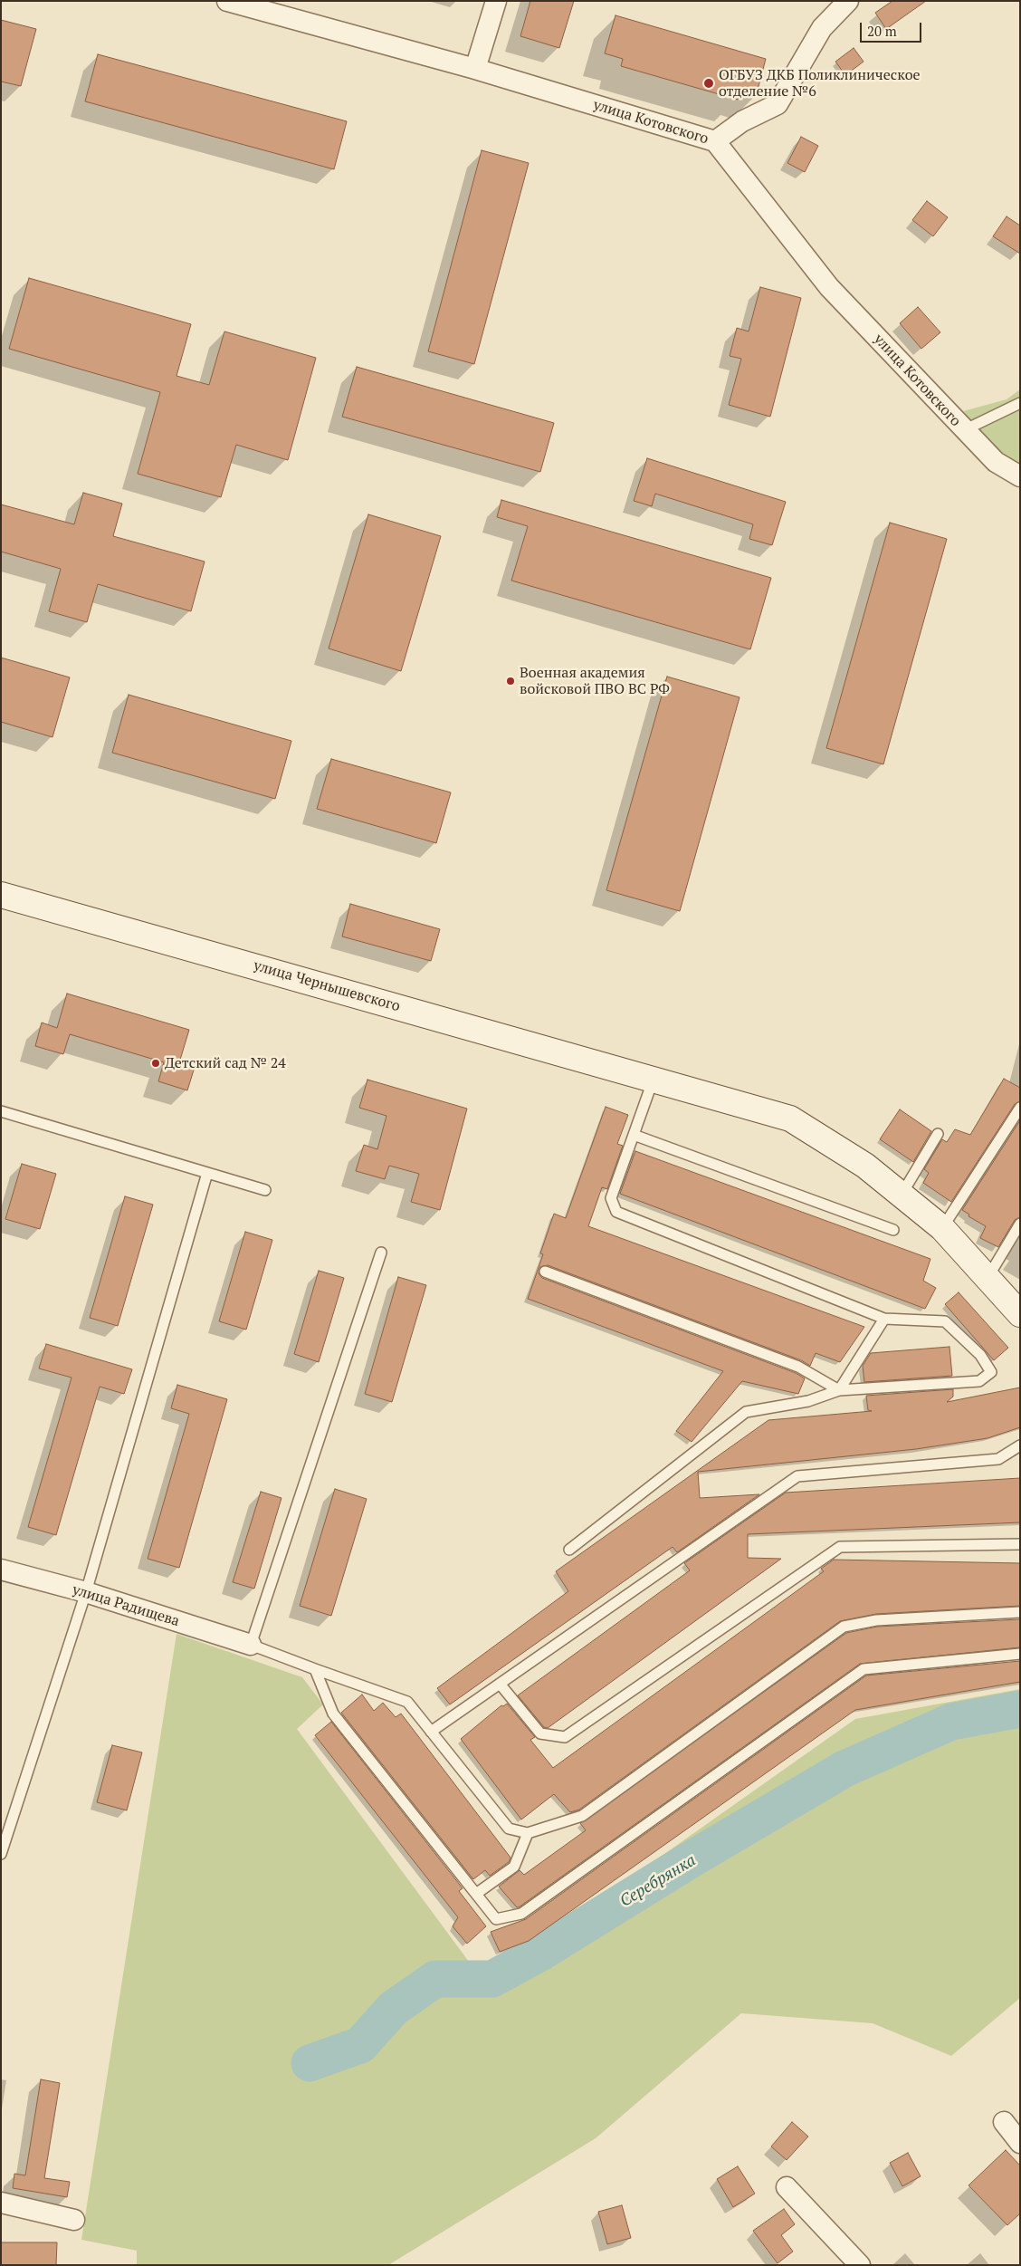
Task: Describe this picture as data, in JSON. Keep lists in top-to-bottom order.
{
  "streets": {
    "street": ["улица Котовского", "улица Чернышевского", "улица Радищева"]
  },
  "water": ["Серебрянка"],
  "places": ["ОГБУЗ ДКБ Поликлиническое отделение №6", "Военная академия войсковой ПВО ВС РФ", "Детский сад № 24"],
  "scale_bar": "20 m"
}
